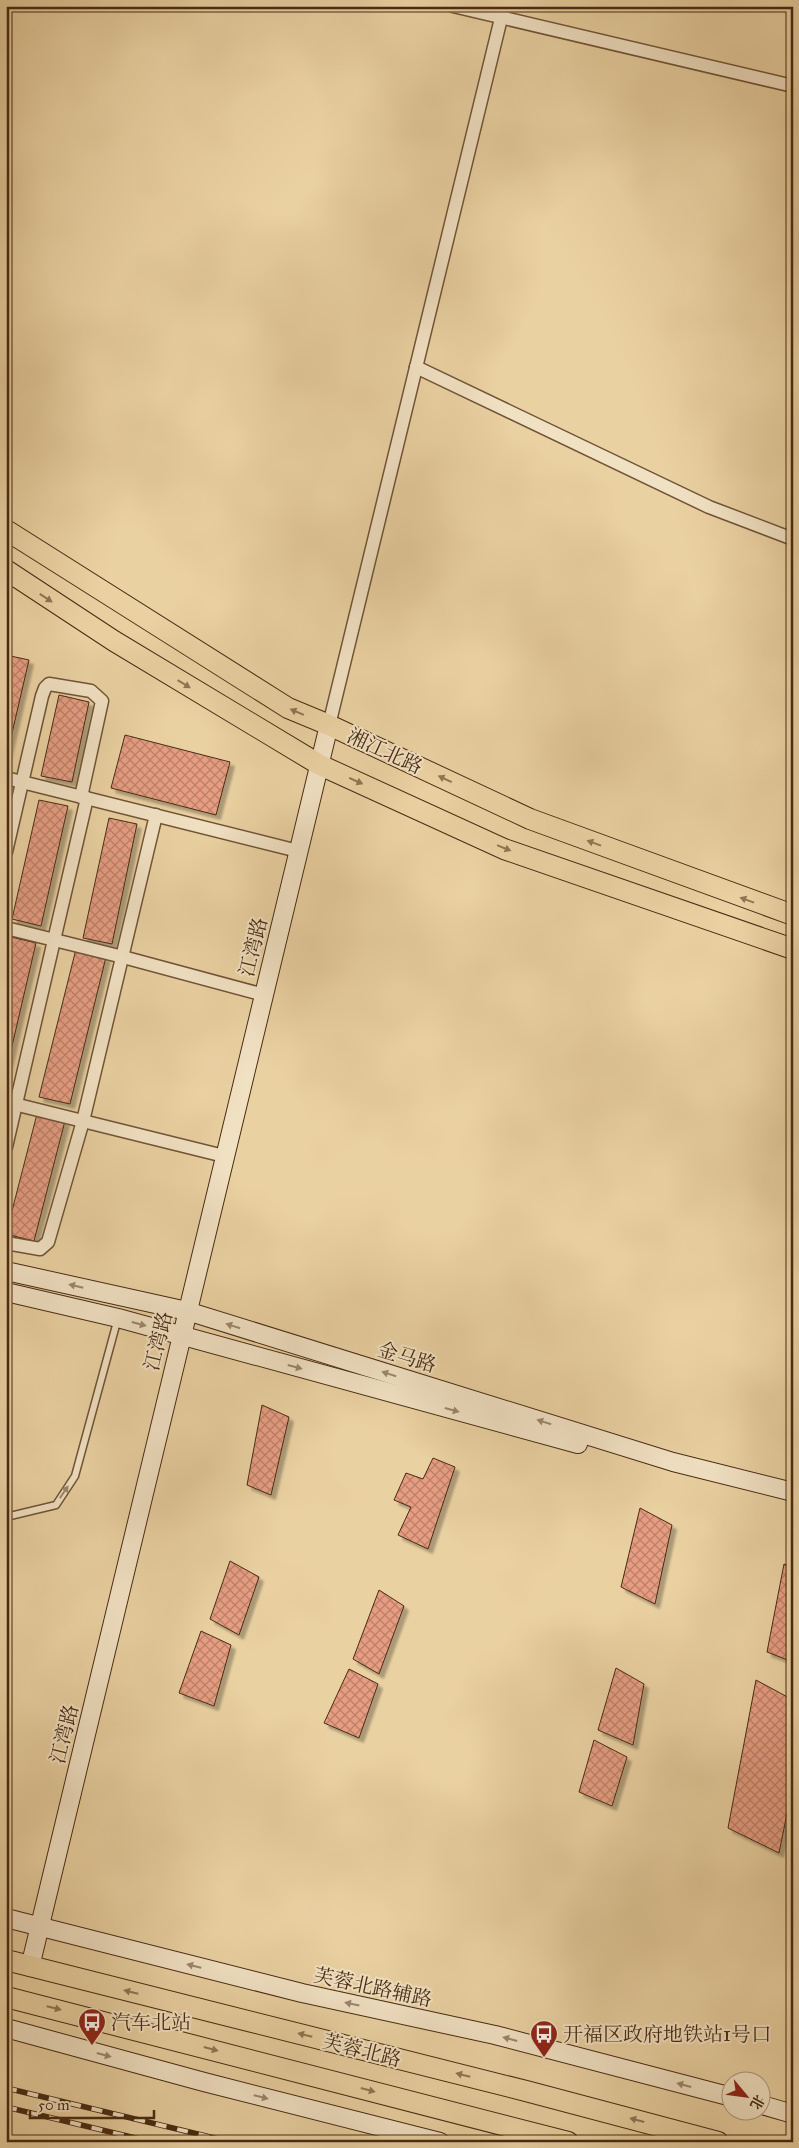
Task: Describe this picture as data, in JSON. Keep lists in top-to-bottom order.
{
  "streets": {
    "main road": ["湘江北路", "芙蓉北路"],
    "street": ["江湾路", "金马路", "芙蓉北路辅路"]
  },
  "crossings": [
    ["湘江北路", "江湾路"],
    ["江湾路", "金马路"],
    ["江湾路", "芙蓉北路辅路"],
    ["江湾路", "芙蓉北路"]
  ],
  "places": {
    "bus stop": ["汽车北站", "开福区政府地铁站1号口"]
  },
  "scale_bar": "50 m",
  "north": "bottom right"
}
